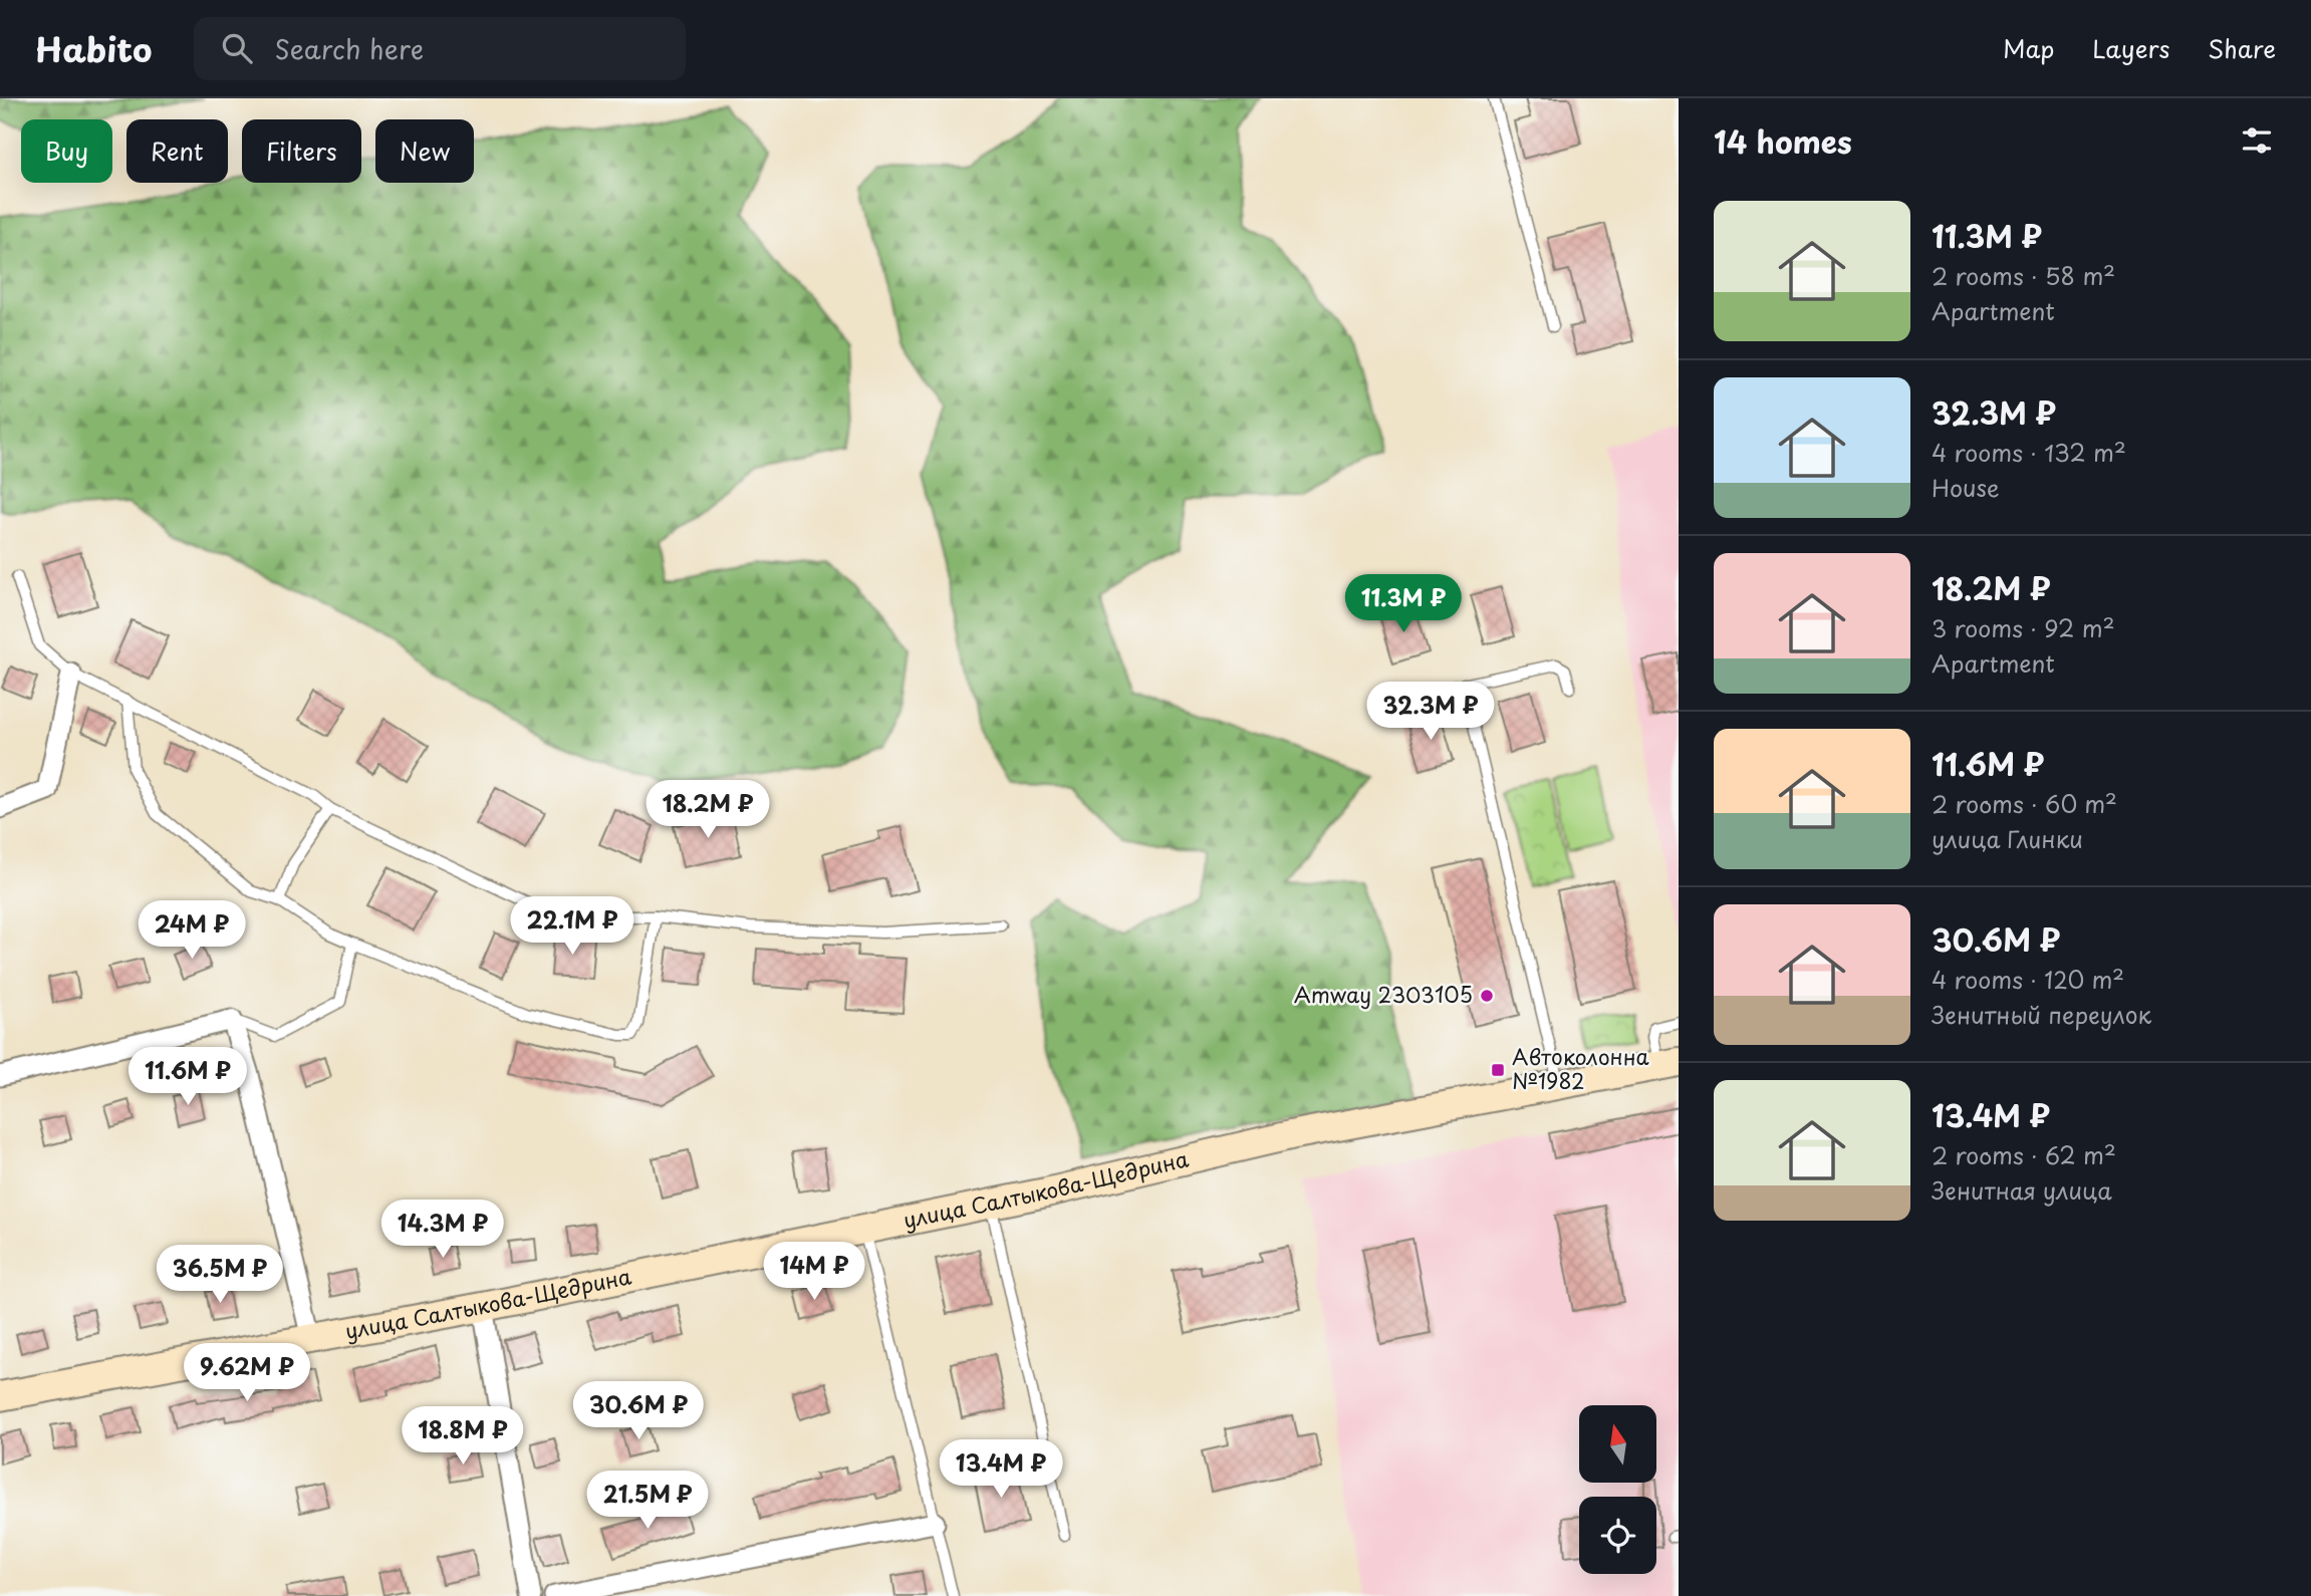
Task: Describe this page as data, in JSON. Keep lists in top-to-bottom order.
{
  "streets": {
    "street": ["улица Салтыкова-Щедрина"]
  },
  "places": {
    "other": ["Amway 2303105"],
    "transit": ["Автоколонна №1982"]
  },
  "north": "top",
  "page": {
    "header": "Habito",
    "search": "Search here",
    "nav": ["Map", "Layers", "Share"],
    "heading": "14 homes",
    "chip": [
      "Buy",
      "Rent",
      "Filters",
      "New"
    ],
    "list": [
      {
        "name": "11.3M ₽",
        "note": "2 rooms · 58 m² · Apartment"
      },
      {
        "name": "32.3M ₽",
        "note": "4 rooms · 132 m² · House"
      },
      {
        "name": "18.2M ₽",
        "note": "3 rooms · 92 m² · Apartment"
      },
      {
        "name": "11.6M ₽",
        "note": "2 rooms · 60 m² · улица Глинки"
      },
      {
        "name": "30.6M ₽",
        "note": "4 rooms · 120 m² · Зенитный переулок"
      },
      {
        "name": "13.4M ₽",
        "note": "2 rooms · 62 m² · Зенитная улица"
      }
    ],
    "price": [
      "11.3M ₽",
      "32.3M ₽",
      "18.2M ₽",
      "22.1M ₽",
      "24M ₽",
      "11.6M ₽",
      "14.3M ₽",
      "14M ₽",
      "36.5M ₽",
      "9.62M ₽",
      "30.6M ₽",
      "18.8M ₽",
      "13.4M ₽",
      "21.5M ₽"
    ]
  }
}
